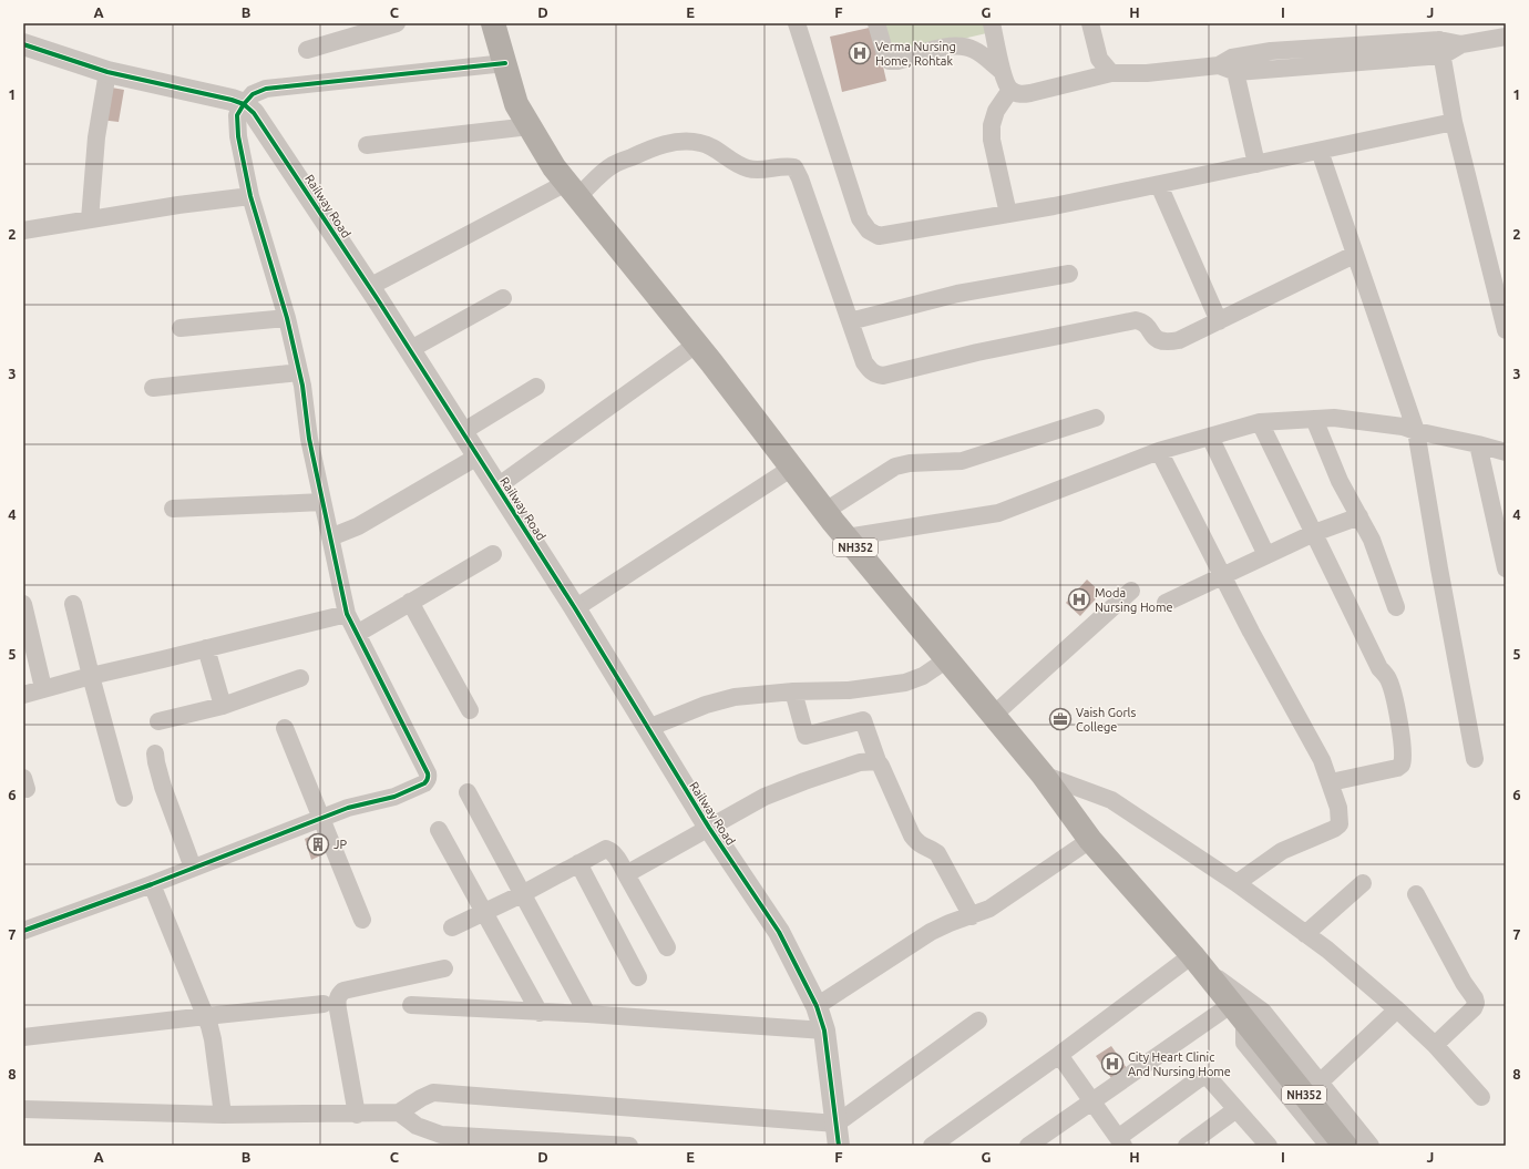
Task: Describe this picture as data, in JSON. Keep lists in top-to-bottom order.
{
  "streets": {
    "highway": ["NH352"],
    "street": ["Railway Road"]
  },
  "places": {
    "hospital": ["Verma Nursing Home, Rohtak", "Moda Nursing Home", "City Heart Clinic And Nursing Home"],
    "office": ["Vaish Gorls College"],
    "building": ["JP"]
  },
  "grid": {
    "columns": [
      "A",
      "B",
      "C",
      "D",
      "E",
      "F",
      "G",
      "H",
      "I",
      "J"
    ],
    "rows": [
      "1",
      "2",
      "3",
      "4",
      "5",
      "6",
      "7",
      "8"
    ]
  }
}
